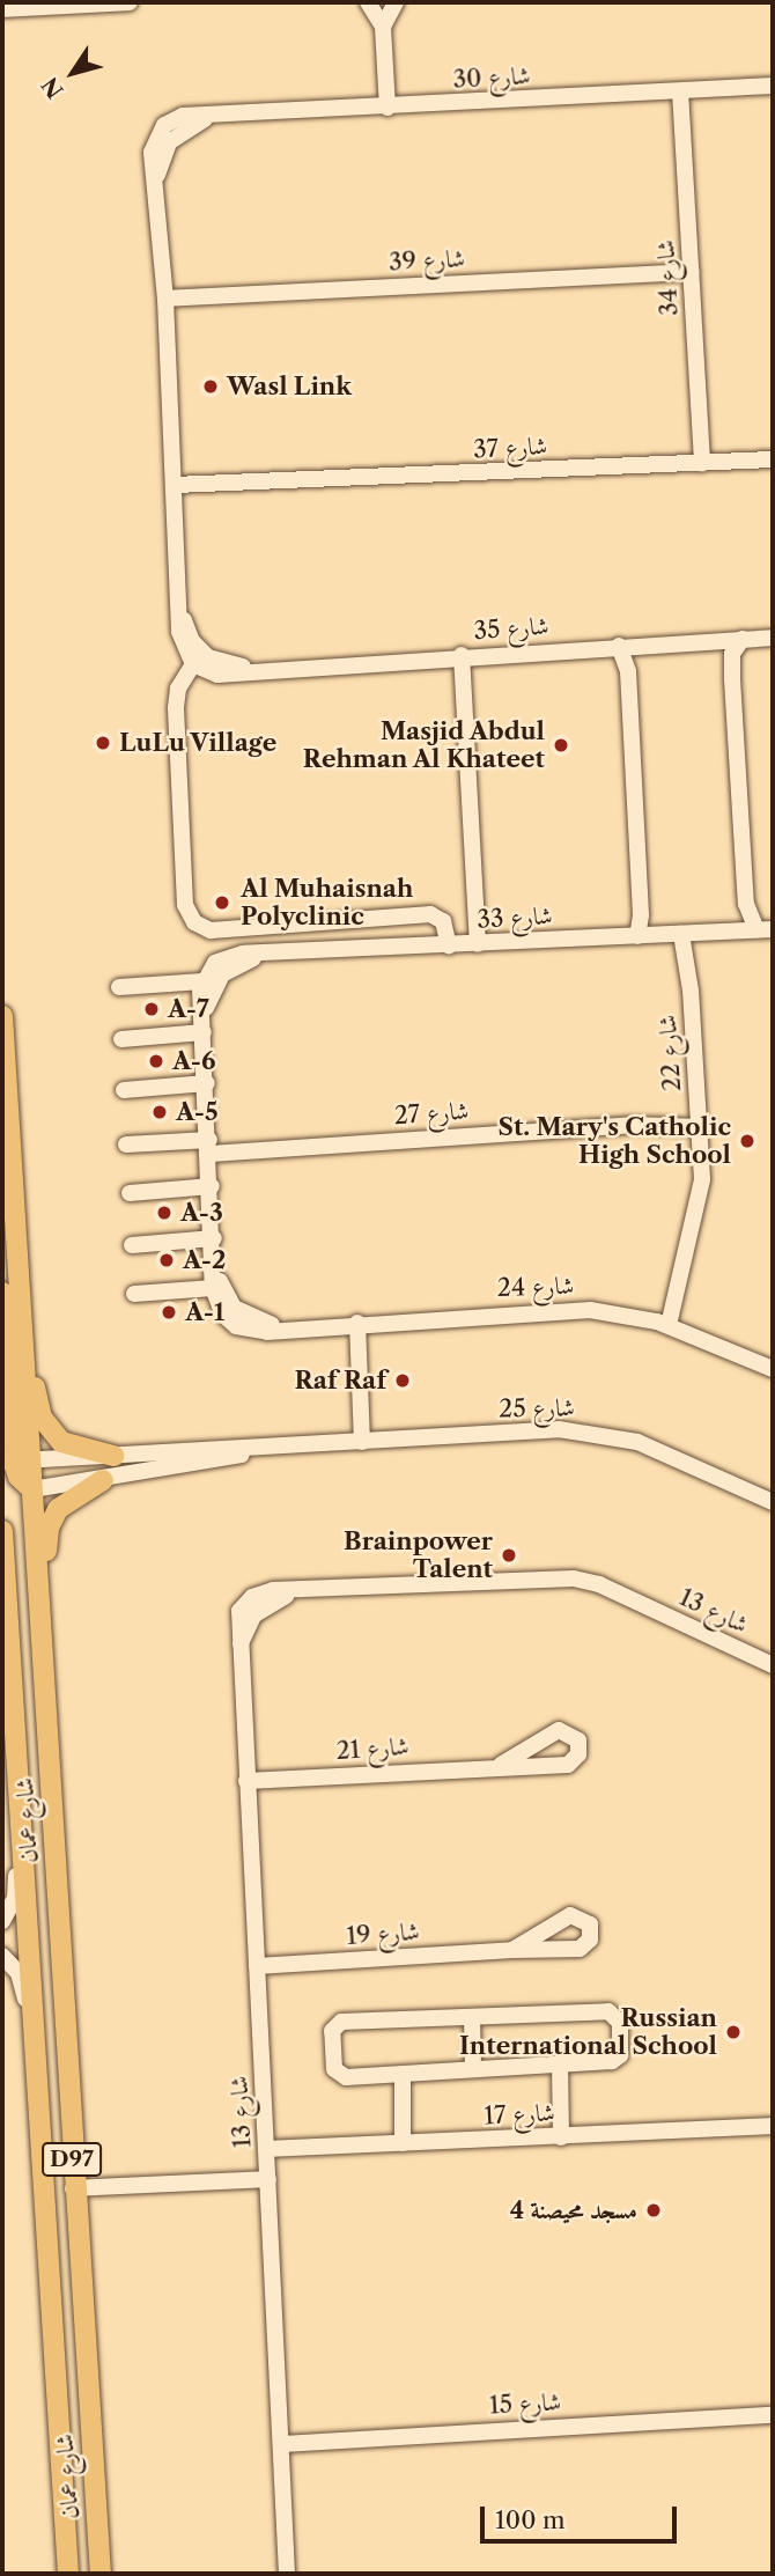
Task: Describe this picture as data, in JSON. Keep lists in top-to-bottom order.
{
  "streets": {
    "main road": ["شارع عمان", "D97"],
    "street": [
      "شارع 30",
      "شارع 39",
      "شارع 34",
      "شارع 37",
      "شارع 35",
      "شارع 33",
      "شارع 22",
      "شارع 27",
      "شارع 24",
      "شارع 25",
      "شارع 13",
      "شارع 21",
      "شارع 19",
      "شارع 17",
      "شارع 15"
    ]
  },
  "crossings": [
    ["شارع 30", "شارع 39"],
    ["شارع 30", "شارع 34"],
    ["شارع 30", "شارع 37"],
    ["شارع 30", "شارع 35"],
    ["شارع 39", "شارع 34"],
    ["شارع 34", "شارع 37"],
    ["شارع 33", "شارع 22"],
    ["شارع 33", "شارع 24"],
    ["شارع 22", "شارع 27"],
    ["شارع 22", "شارع 24"],
    ["شارع 27", "شارع 24"],
    ["شارع 25", "شارع عمان"],
    ["شارع 13", "شارع 21"],
    ["شارع 13", "شارع 19"],
    ["شارع 13", "شارع 17"],
    ["شارع 13", "شارع 15"]
  ],
  "places": [
    "Wasl Link",
    "LuLu Village",
    "Masjid Abdul Rehman Al Khateet",
    "Al Muhaisnah Polyclinic",
    "A-7",
    "A-6",
    "A-5",
    "St. Mary's Catholic High School",
    "A-3",
    "A-2",
    "A-1",
    "Raf Raf",
    "Brainpower Talent",
    "Russian International School",
    "مسجد محيصنة 4"
  ],
  "scale_bar": "100 m",
  "north": "bottom left"
}
